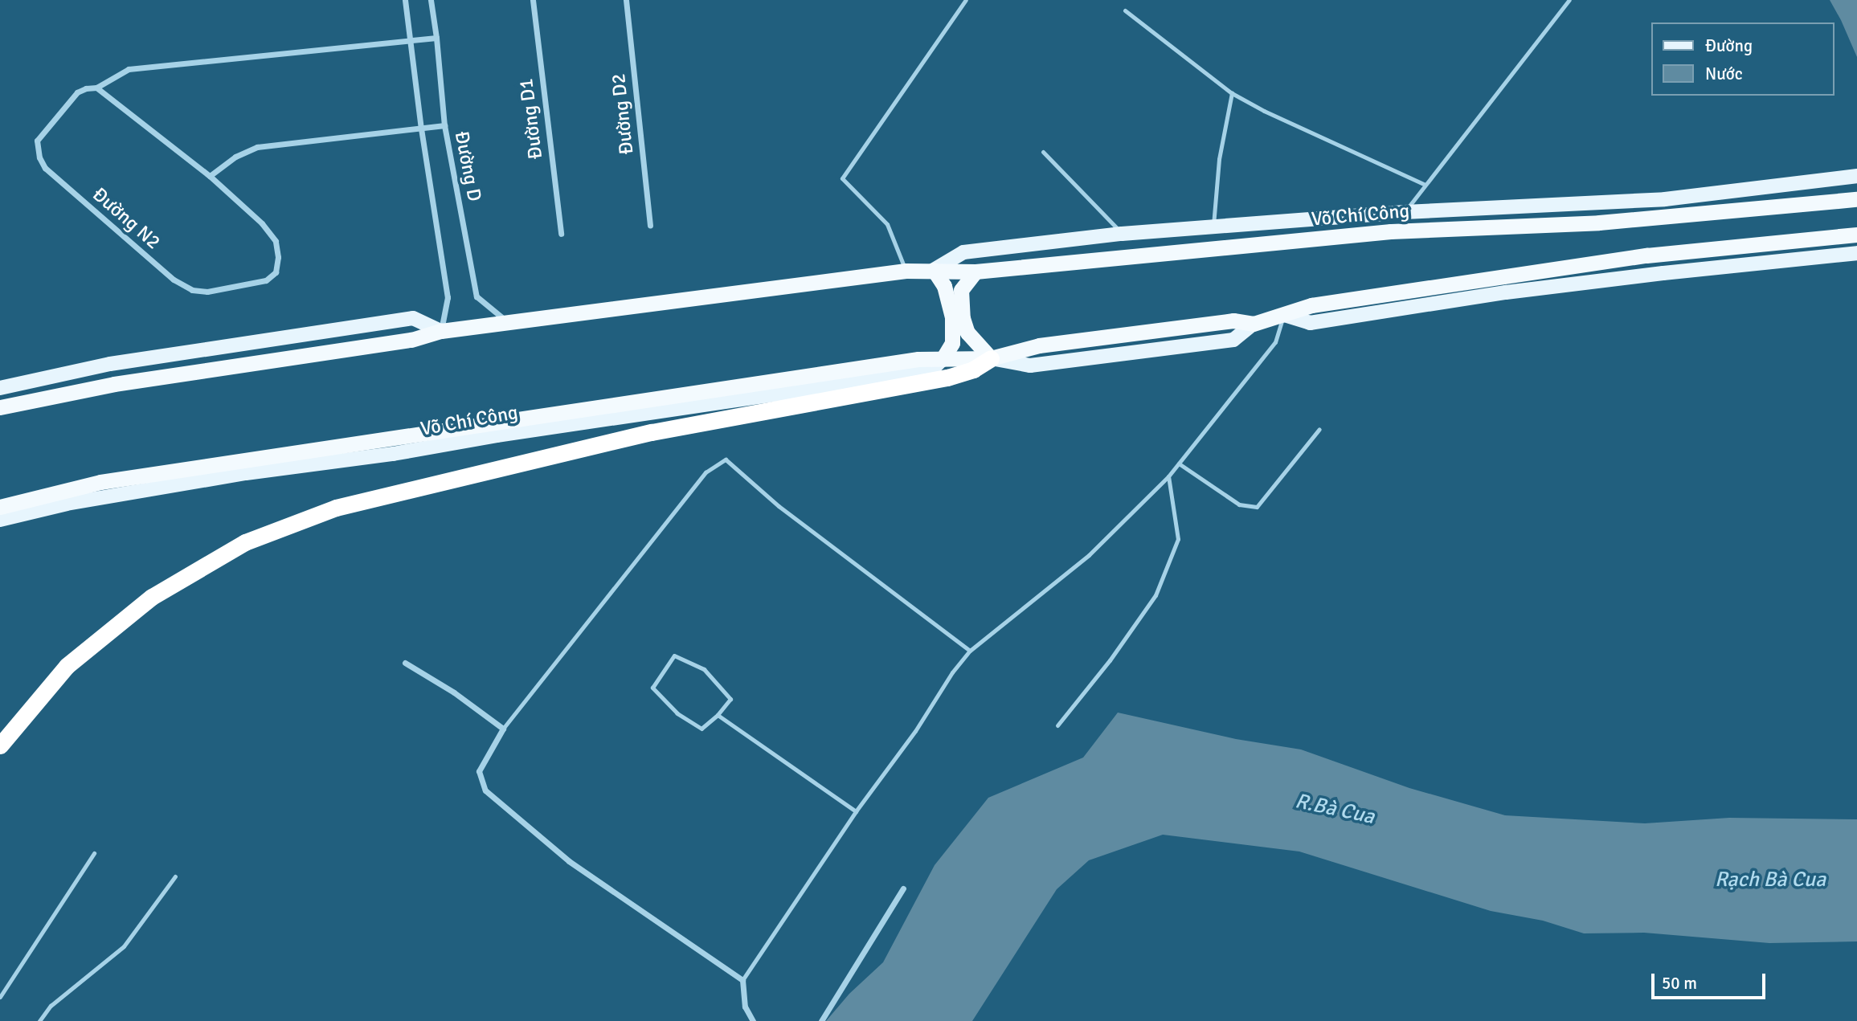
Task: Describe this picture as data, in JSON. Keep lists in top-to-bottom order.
{
  "streets": {
    "highway": ["Võ Chí Công"],
    "street": [
      "Đường D2",
      "Đường D1",
      "Đường D",
      "Đường N2"
    ]
  },
  "crossings": [
    ["Đường D", "Võ Chí Công"],
    ["Đường D", "Đường N2"]
  ],
  "water": ["R.Bà Cua", "Rạch Bà Cua"],
  "legend": ["Đường", "Nước"],
  "scale_bar": "50 m"
}
